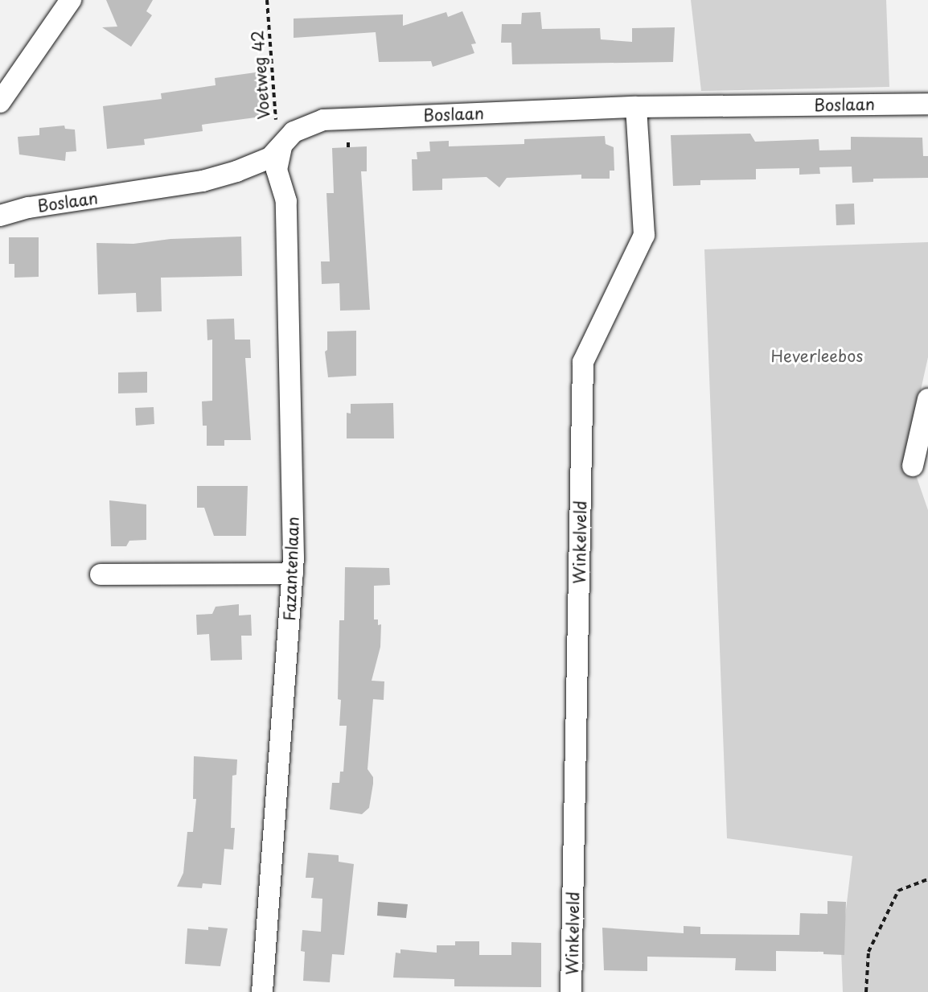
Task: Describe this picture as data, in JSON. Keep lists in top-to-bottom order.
{
  "streets": {
    "street": ["Boslaan", "Winkelveld", "Fazantenlaan"],
    "path": ["Voetweg 42"]
  },
  "crossings": [
    ["Voetweg 42", "Boslaan"],
    ["Voetweg 42", "Fazantenlaan"],
    ["Boslaan", "Winkelveld"],
    ["Boslaan", "Fazantenlaan"]
  ],
  "parks": ["Heverleebos"]
}
